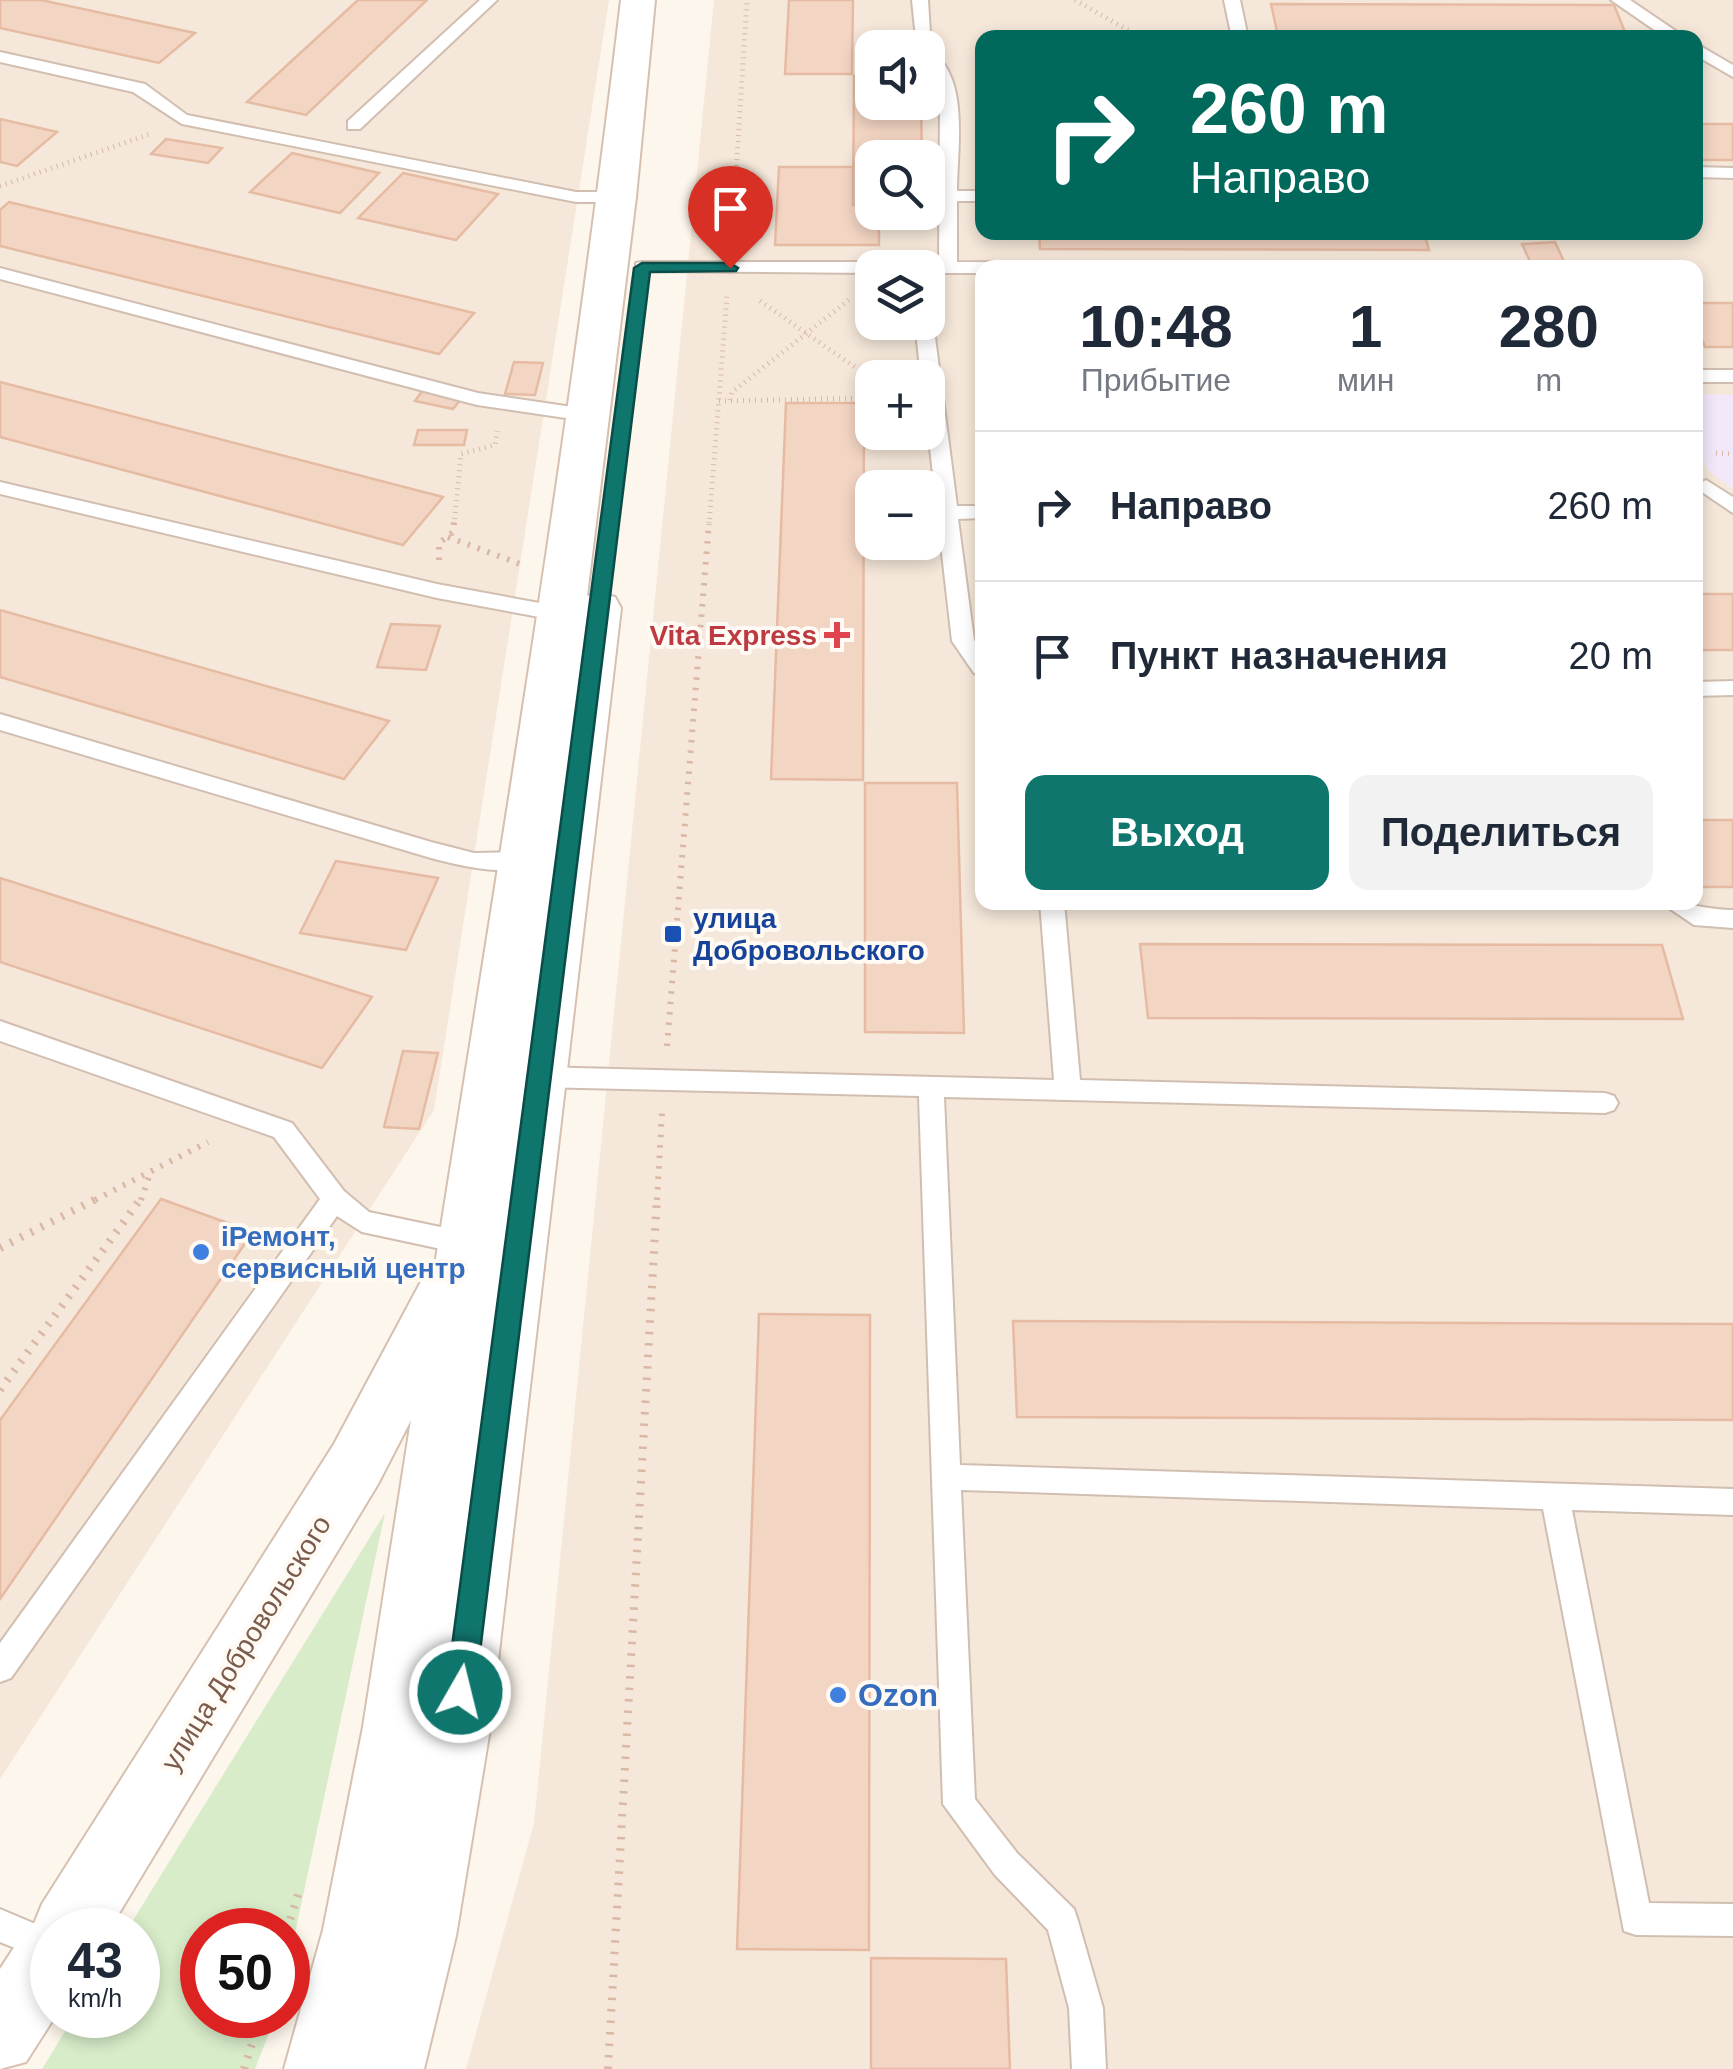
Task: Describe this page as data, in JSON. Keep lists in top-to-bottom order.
{
  "streets": {
    "main road": ["улица Добровольского"]
  },
  "places": {
    "health": ["Vita Express"],
    "transit": ["улица Добровольского"],
    "other": ["iРемонт, сервисный центр", "Ozon"]
  },
  "page": {
    "map_buttons": ["+", "−"],
    "turn": ["260 m", "Направо"],
    "eta": [
      "10:48",
      "Прибытие",
      "1",
      "мин",
      "280",
      "m"
    ],
    "list": [
      {
        "name": "Направо",
        "value": "260 m"
      },
      {
        "name": "Пункт назначения",
        "value": "20 m"
      }
    ],
    "buttons": ["Выход", "Поделиться"],
    "speed": "43 km/h",
    "limit": "50"
  }
}
